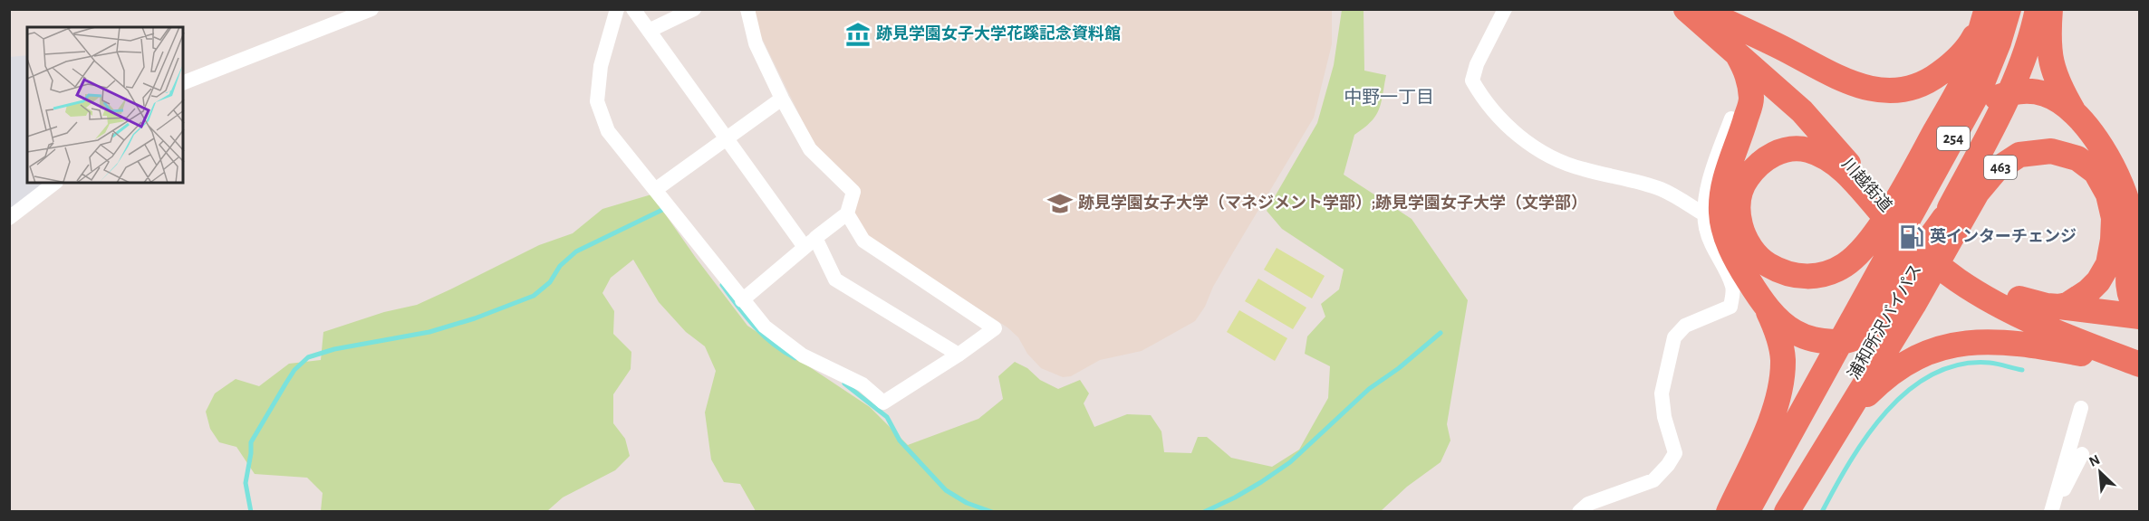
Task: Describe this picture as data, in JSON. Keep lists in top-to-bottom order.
{
  "streets": {
    "highway": [
      "254",
      "463",
      "川越街道",
      "浦和所沢バイパス"
    ]
  },
  "districts": ["中野一丁目"],
  "places": {
    "museum": ["跡見学園女子大学花蹊記念資料館"],
    "school or university": ["跡見学園女子大学（マネジメント学部）;跡見学園女子大学（文学部）"],
    "fuel station": ["英インターチェンジ"]
  },
  "north": "top left"
}
